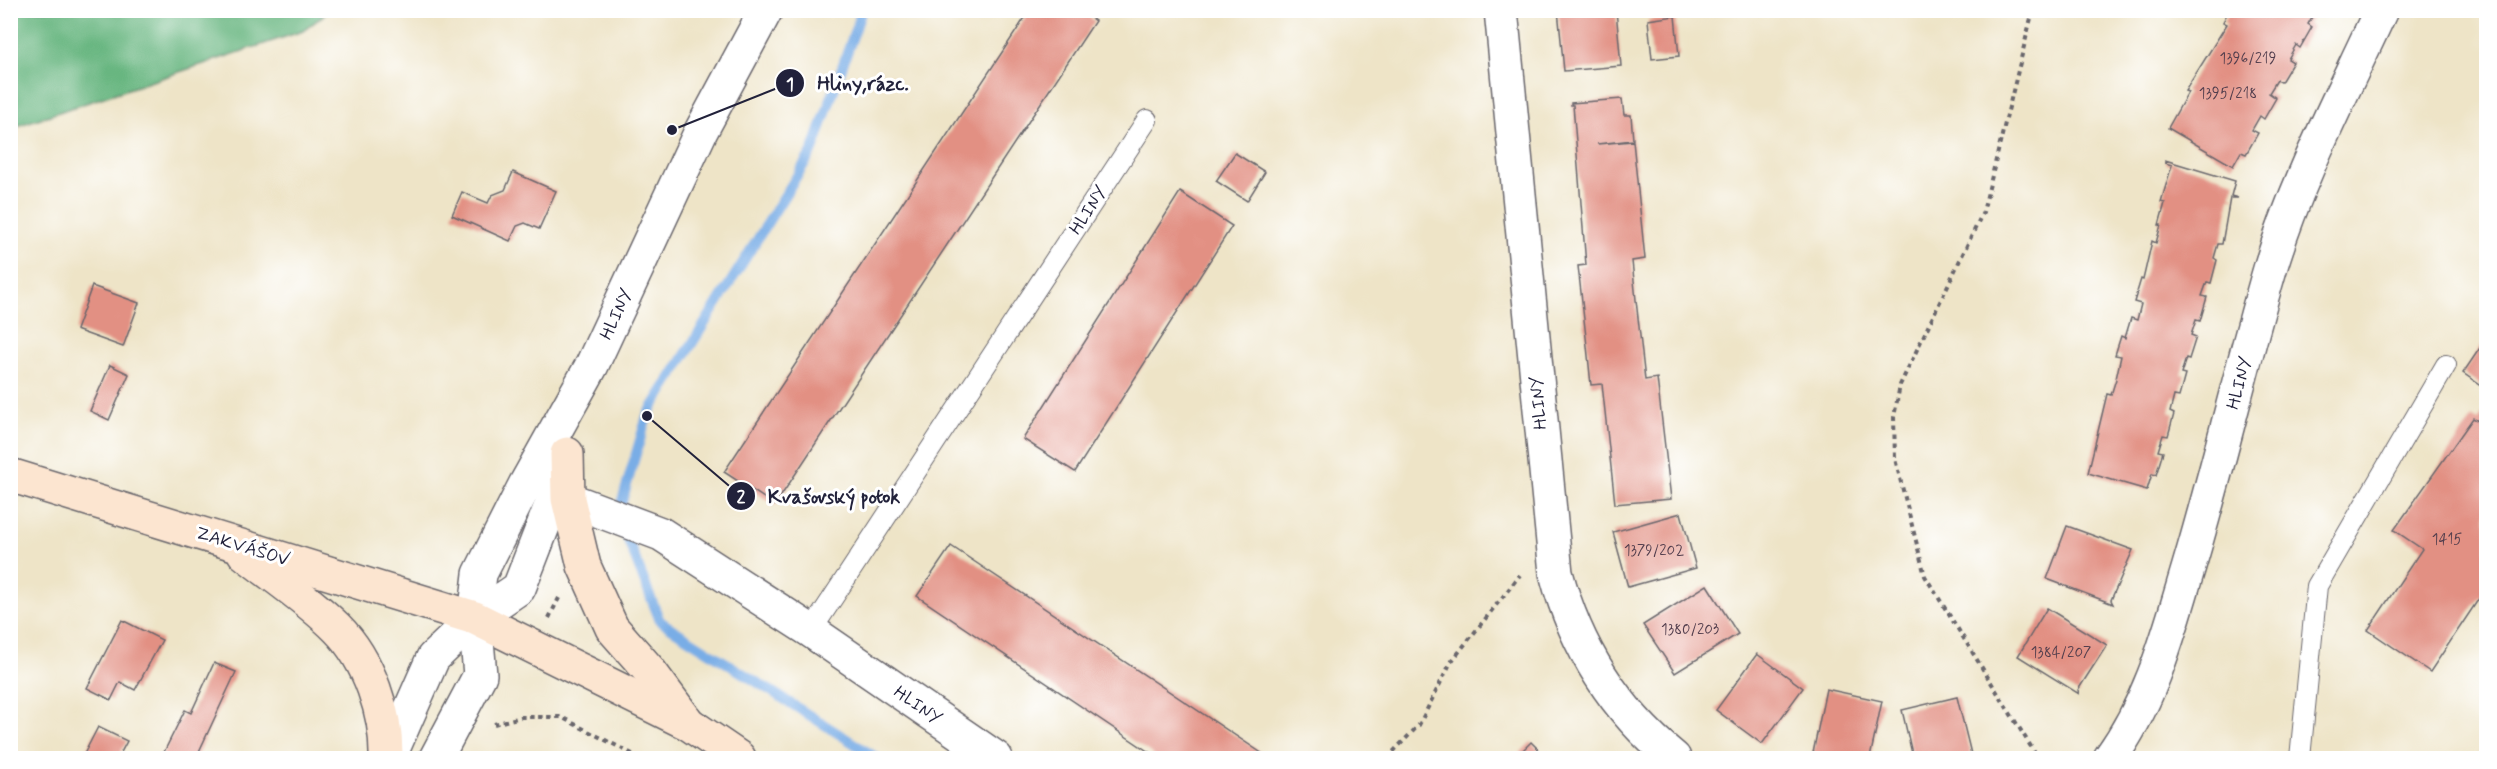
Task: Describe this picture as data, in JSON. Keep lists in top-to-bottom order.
{
  "streets": {
    "main road": ["ZAKVÁŠOV"],
    "street": ["HLINY"]
  },
  "crossings": [
    ["HLINY", "ZAKVÁŠOV"]
  ],
  "places": ["Hliny,rázc.", "Kvašovský potok"],
  "house_numbers": [
    "1396/219",
    "1395/218",
    "1415",
    "1379/202",
    "1380/203",
    "1384/207"
  ]
}
